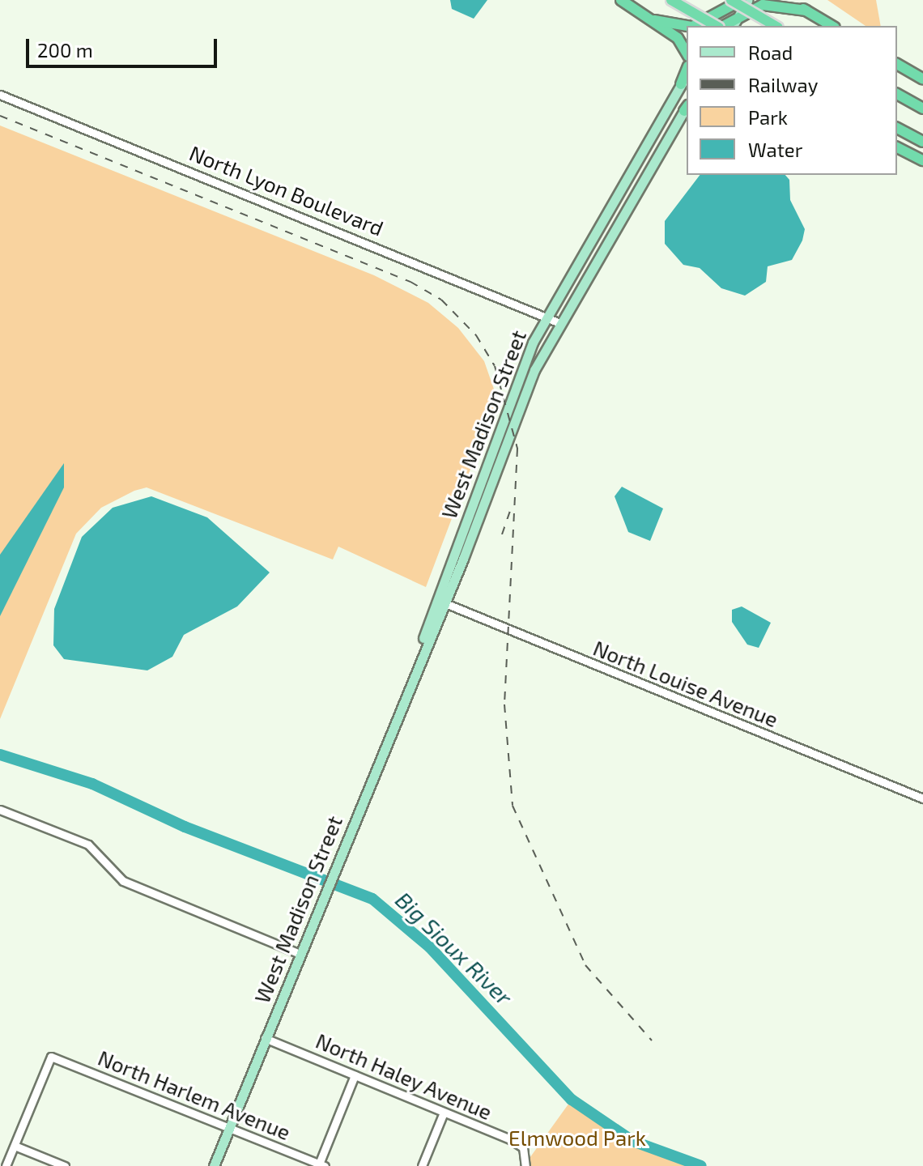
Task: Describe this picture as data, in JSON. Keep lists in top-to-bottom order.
{
  "streets": {
    "main road": ["West Madison Street"],
    "street": [
      "North Lyon Boulevard",
      "North Louise Avenue",
      "North Haley Avenue",
      "North Harlem Avenue"
    ]
  },
  "crossings": [
    ["North Lyon Boulevard", "West Madison Street"],
    ["West Madison Street", "North Louise Avenue"],
    ["West Madison Street", "North Haley Avenue"],
    ["West Madison Street", "North Harlem Avenue"]
  ],
  "water": ["Big Sioux River"],
  "parks": ["Elmwood Park"],
  "legend": [
    "Road",
    "Railway",
    "Park",
    "Water"
  ],
  "scale_bar": "200 m"
}
